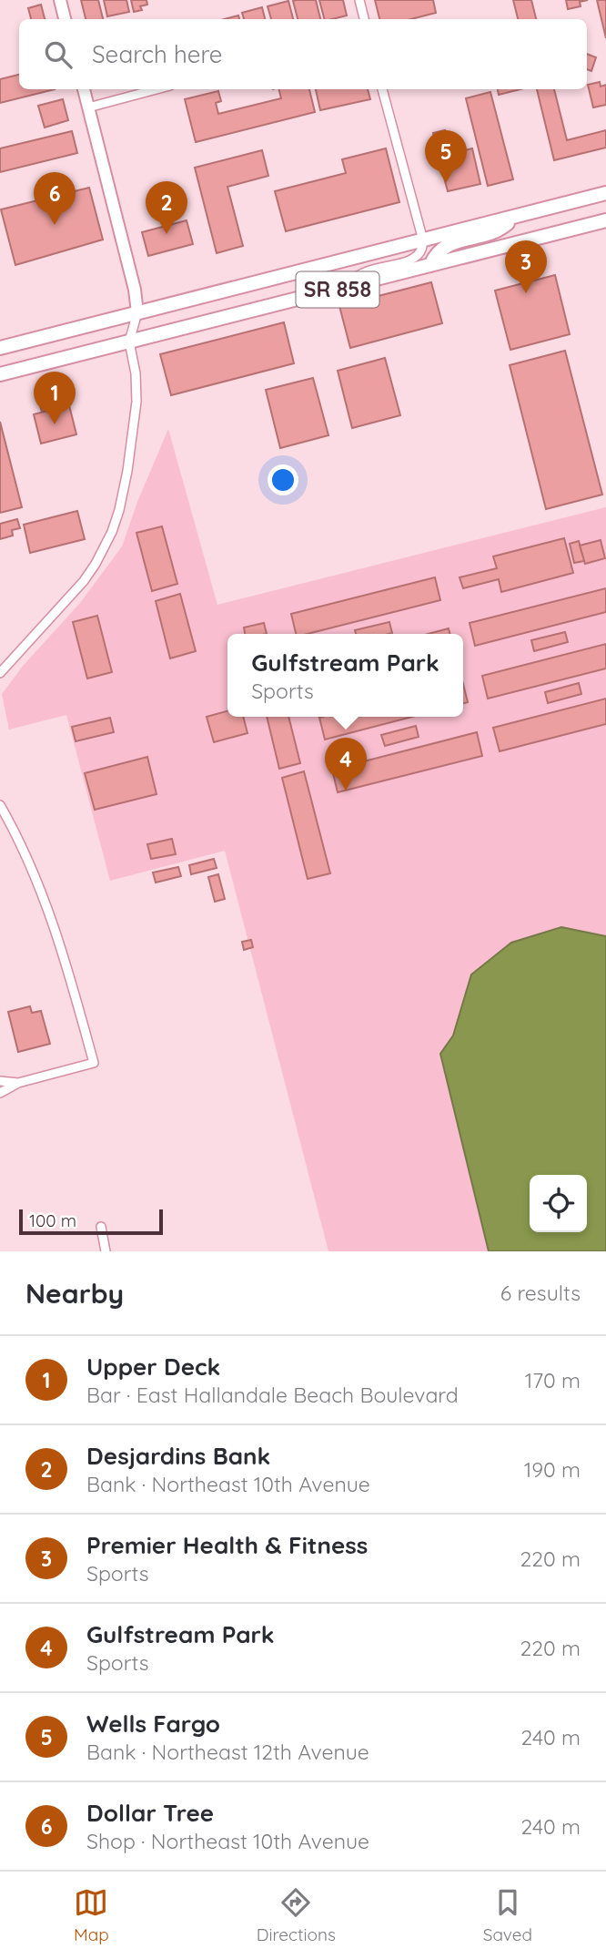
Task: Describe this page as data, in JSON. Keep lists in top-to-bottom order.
{
  "streets": {
    "main road": ["SR 858"]
  },
  "scale_bar": "100 m",
  "page": {
    "search": "Search here",
    "pins": [
      "5",
      "6",
      "2",
      "3",
      "1",
      "4"
    ],
    "popup": ["Gulfstream Park", "Sports"],
    "scale": "100 m",
    "heading": ["Nearby", "6 results"],
    "list": [
      {
        "mark": "1",
        "name": "Upper Deck",
        "note": "Bar · East Hallandale Beach Boulevard",
        "value": "170 m"
      },
      {
        "mark": "2",
        "name": "Desjardins Bank",
        "note": "Bank · Northeast 10th Avenue",
        "value": "190 m"
      },
      {
        "mark": "3",
        "name": "Premier Health & Fitness",
        "note": "Sports",
        "value": "220 m"
      },
      {
        "mark": "4",
        "name": "Gulfstream Park",
        "note": "Sports",
        "value": "220 m"
      },
      {
        "mark": "5",
        "name": "Wells Fargo",
        "note": "Bank · Northeast 12th Avenue",
        "value": "240 m"
      },
      {
        "mark": "6",
        "name": "Dollar Tree",
        "note": "Shop · Northeast 10th Avenue",
        "value": "240 m"
      }
    ],
    "nav": ["Map", "Directions", "Saved"]
  }
}
